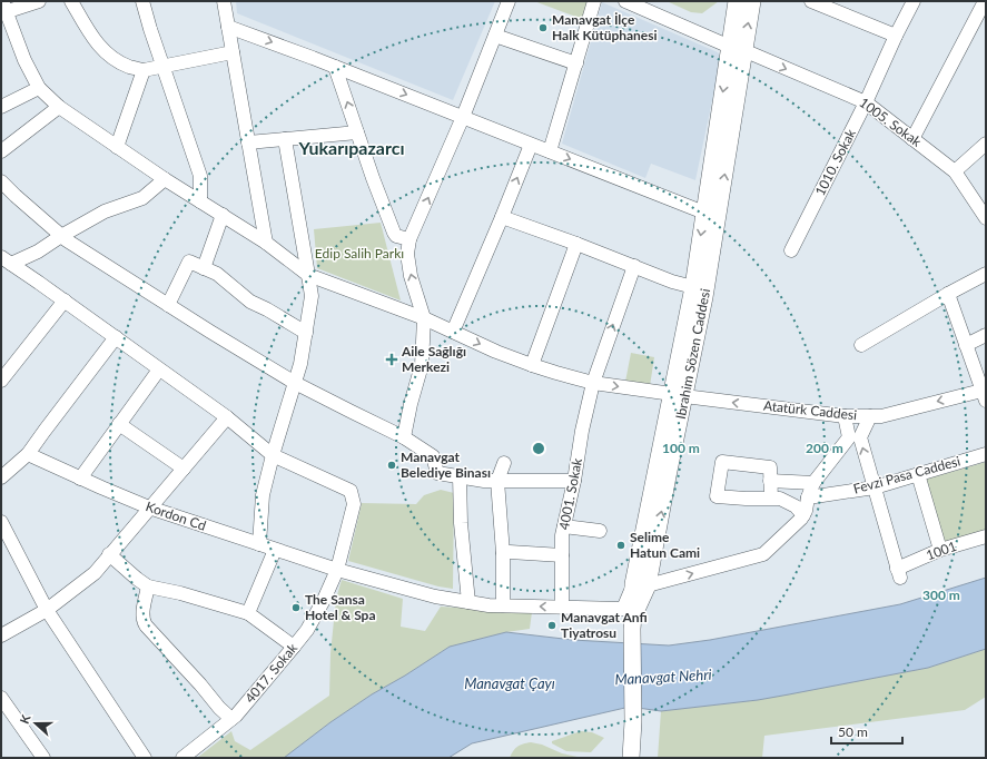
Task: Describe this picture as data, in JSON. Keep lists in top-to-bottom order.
{
  "streets": {
    "main road": ["Ibrahim Sözen Caddesi"],
    "street": [
      "1005. Sokak",
      "1010. Sokak",
      "Atatürk Caddesi",
      "Fevzi Pasa Caddesi",
      "4001. Sokak",
      "Kordon Cd",
      "1001",
      "4017. Sokak"
    ]
  },
  "crossings": [
    ["1005. Sokak", "1010. Sokak"],
    ["1005. Sokak", "Ibrahim Sözen Caddesi"],
    ["Ibrahim Sözen Caddesi", "Atatürk Caddesi"],
    ["Ibrahim Sözen Caddesi", "Kordon Cd"],
    ["Atatürk Caddesi", "4001. Sokak"],
    ["Fevzi Pasa Caddesi", "1001"],
    ["4001. Sokak", "Kordon Cd"],
    ["Kordon Cd", "4017. Sokak"]
  ],
  "districts": ["Yukarıpazarcı"],
  "water": ["Manavgat Nehri", "Manavgat Çayı"],
  "parks": ["Edip Salih Parkı"],
  "places": {
    "other": [
      "Manavgat İlçe Halk Kütüphanesi",
      "Manavgat Belediye Binası",
      "Selime Hatun Cami",
      "The Sansa Hotel & Spa",
      "Manavgat Anfi Tiyatrosu"
    ],
    "health": ["Aile Sağlığı Merkezi"]
  },
  "scale_bar": "50 m",
  "north": "left",
  "rings": ["100 m", "200 m", "300 m"]
}
